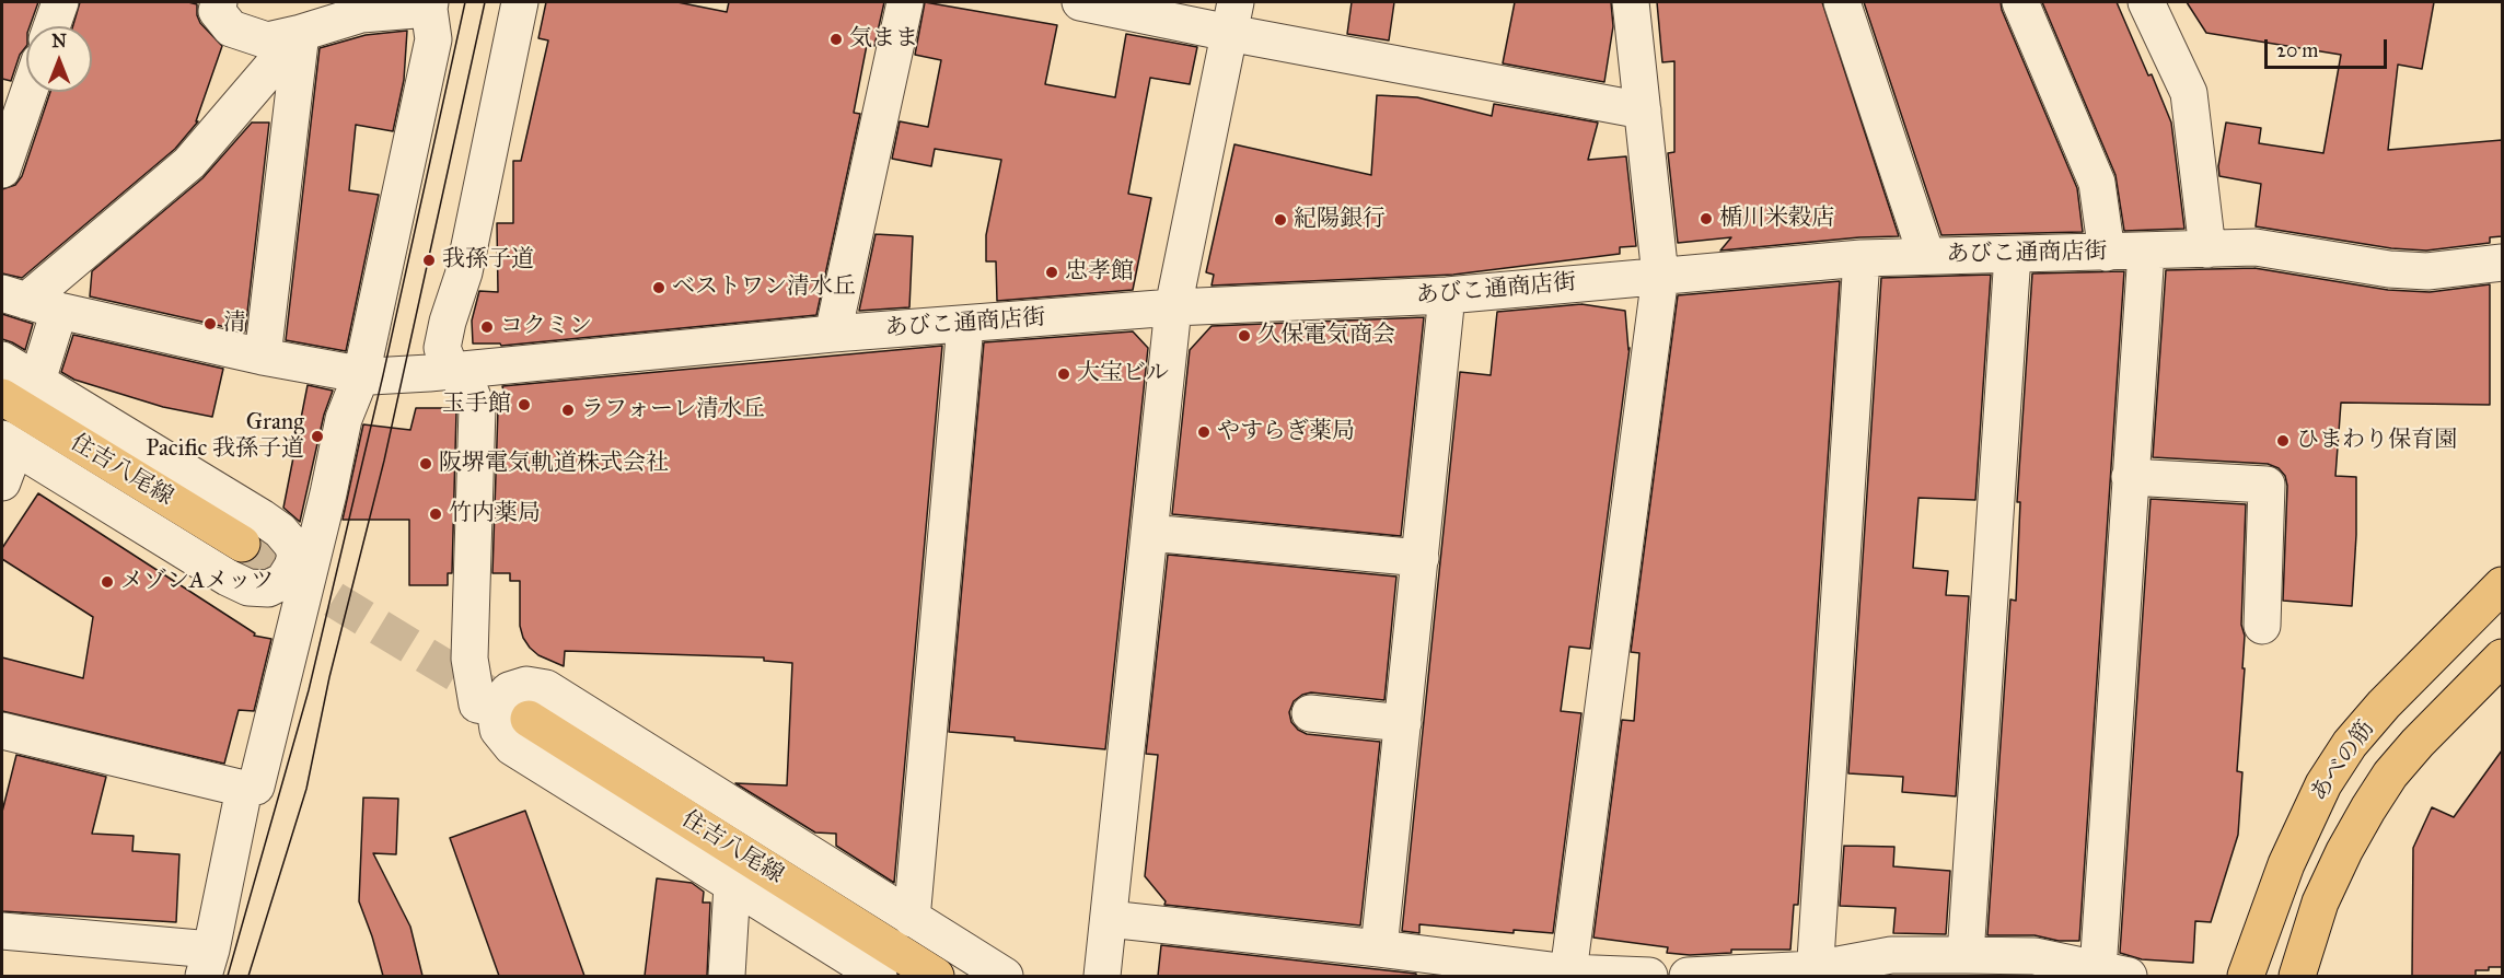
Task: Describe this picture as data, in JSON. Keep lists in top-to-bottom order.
{
  "streets": {
    "main road": ["住吉八尾線", "あべの筋"],
    "street": ["あびこ通商店街"]
  },
  "places": [
    "気まま",
    "楯川米穀店",
    "紀陽銀行",
    "我孫子道",
    "忠孝館",
    "ベストワン清水丘",
    "清",
    "コクミン",
    "久保電気商会",
    "大宝ビル",
    "玉手館",
    "ラフォーレ清水丘",
    "やすらぎ薬局",
    "Grang Pacific 我孫子道",
    "ひまわり保育園",
    "阪堺電気軌道株式会社",
    "竹内薬局",
    "メゾンAメッツ"
  ],
  "scale_bar": "20 m",
  "north": "top"
}
